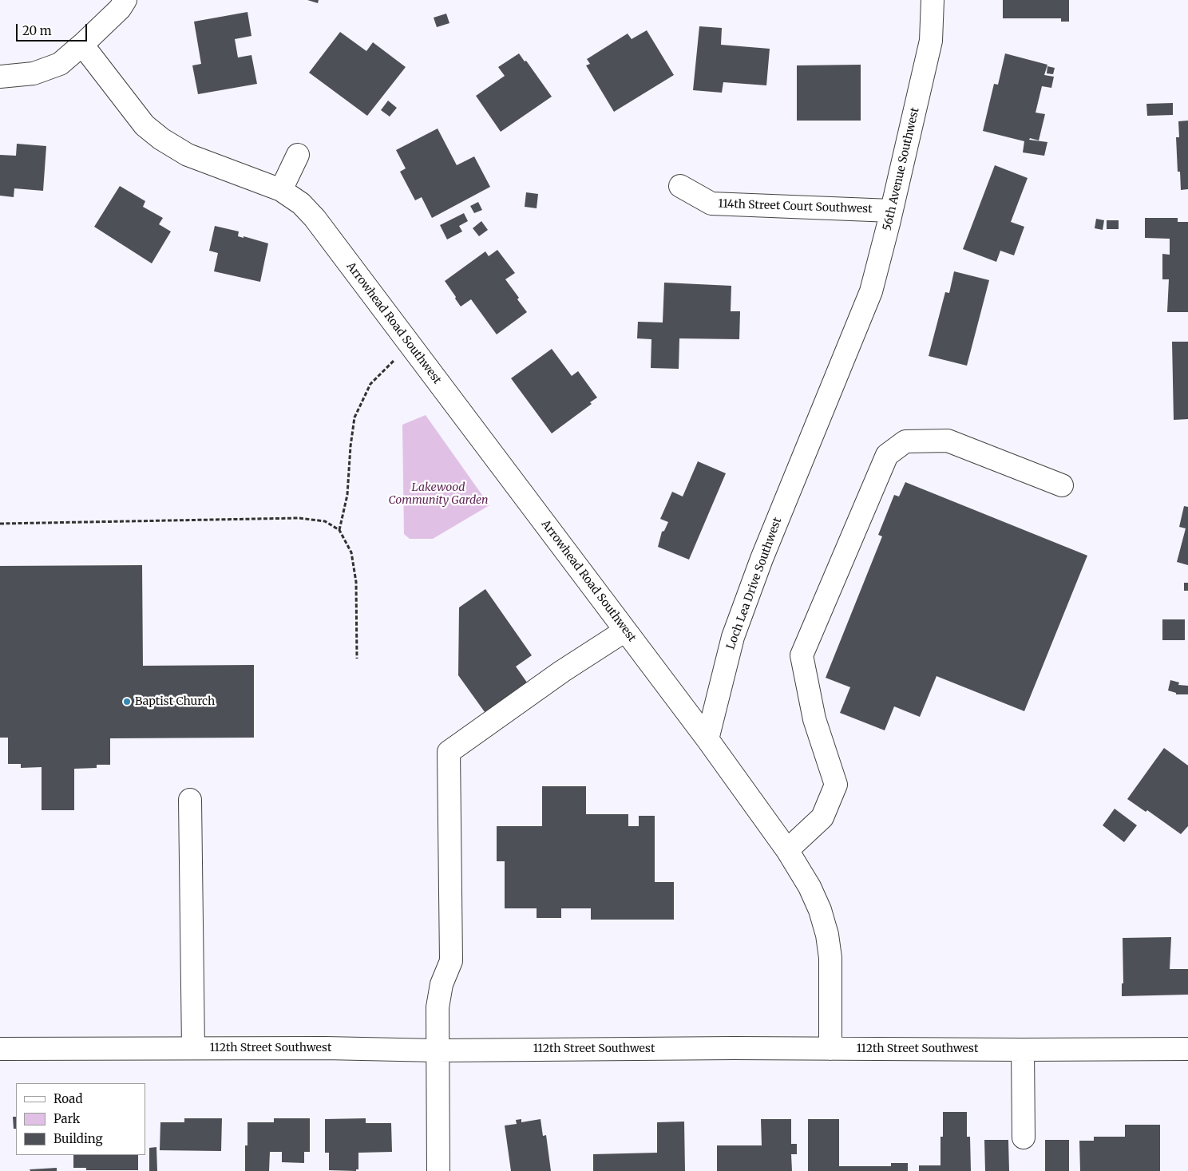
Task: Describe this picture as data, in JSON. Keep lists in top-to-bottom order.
{
  "streets": {
    "street": [
      "56th Avenue Southwest",
      "114th Street Court Southwest",
      "Arrowhead Road Southwest",
      "Loch Lea Drive Southwest",
      "112th Street Southwest"
    ]
  },
  "crossings": [
    ["56th Avenue Southwest", "114th Street Court Southwest"],
    ["56th Avenue Southwest", "Loch Lea Drive Southwest"],
    ["Arrowhead Road Southwest", "Loch Lea Drive Southwest"]
  ],
  "parks": ["Lakewood Community Garden"],
  "places": ["Baptist Church"],
  "legend": ["Road", "Park", "Building"],
  "scale_bar": "20 m"
}
